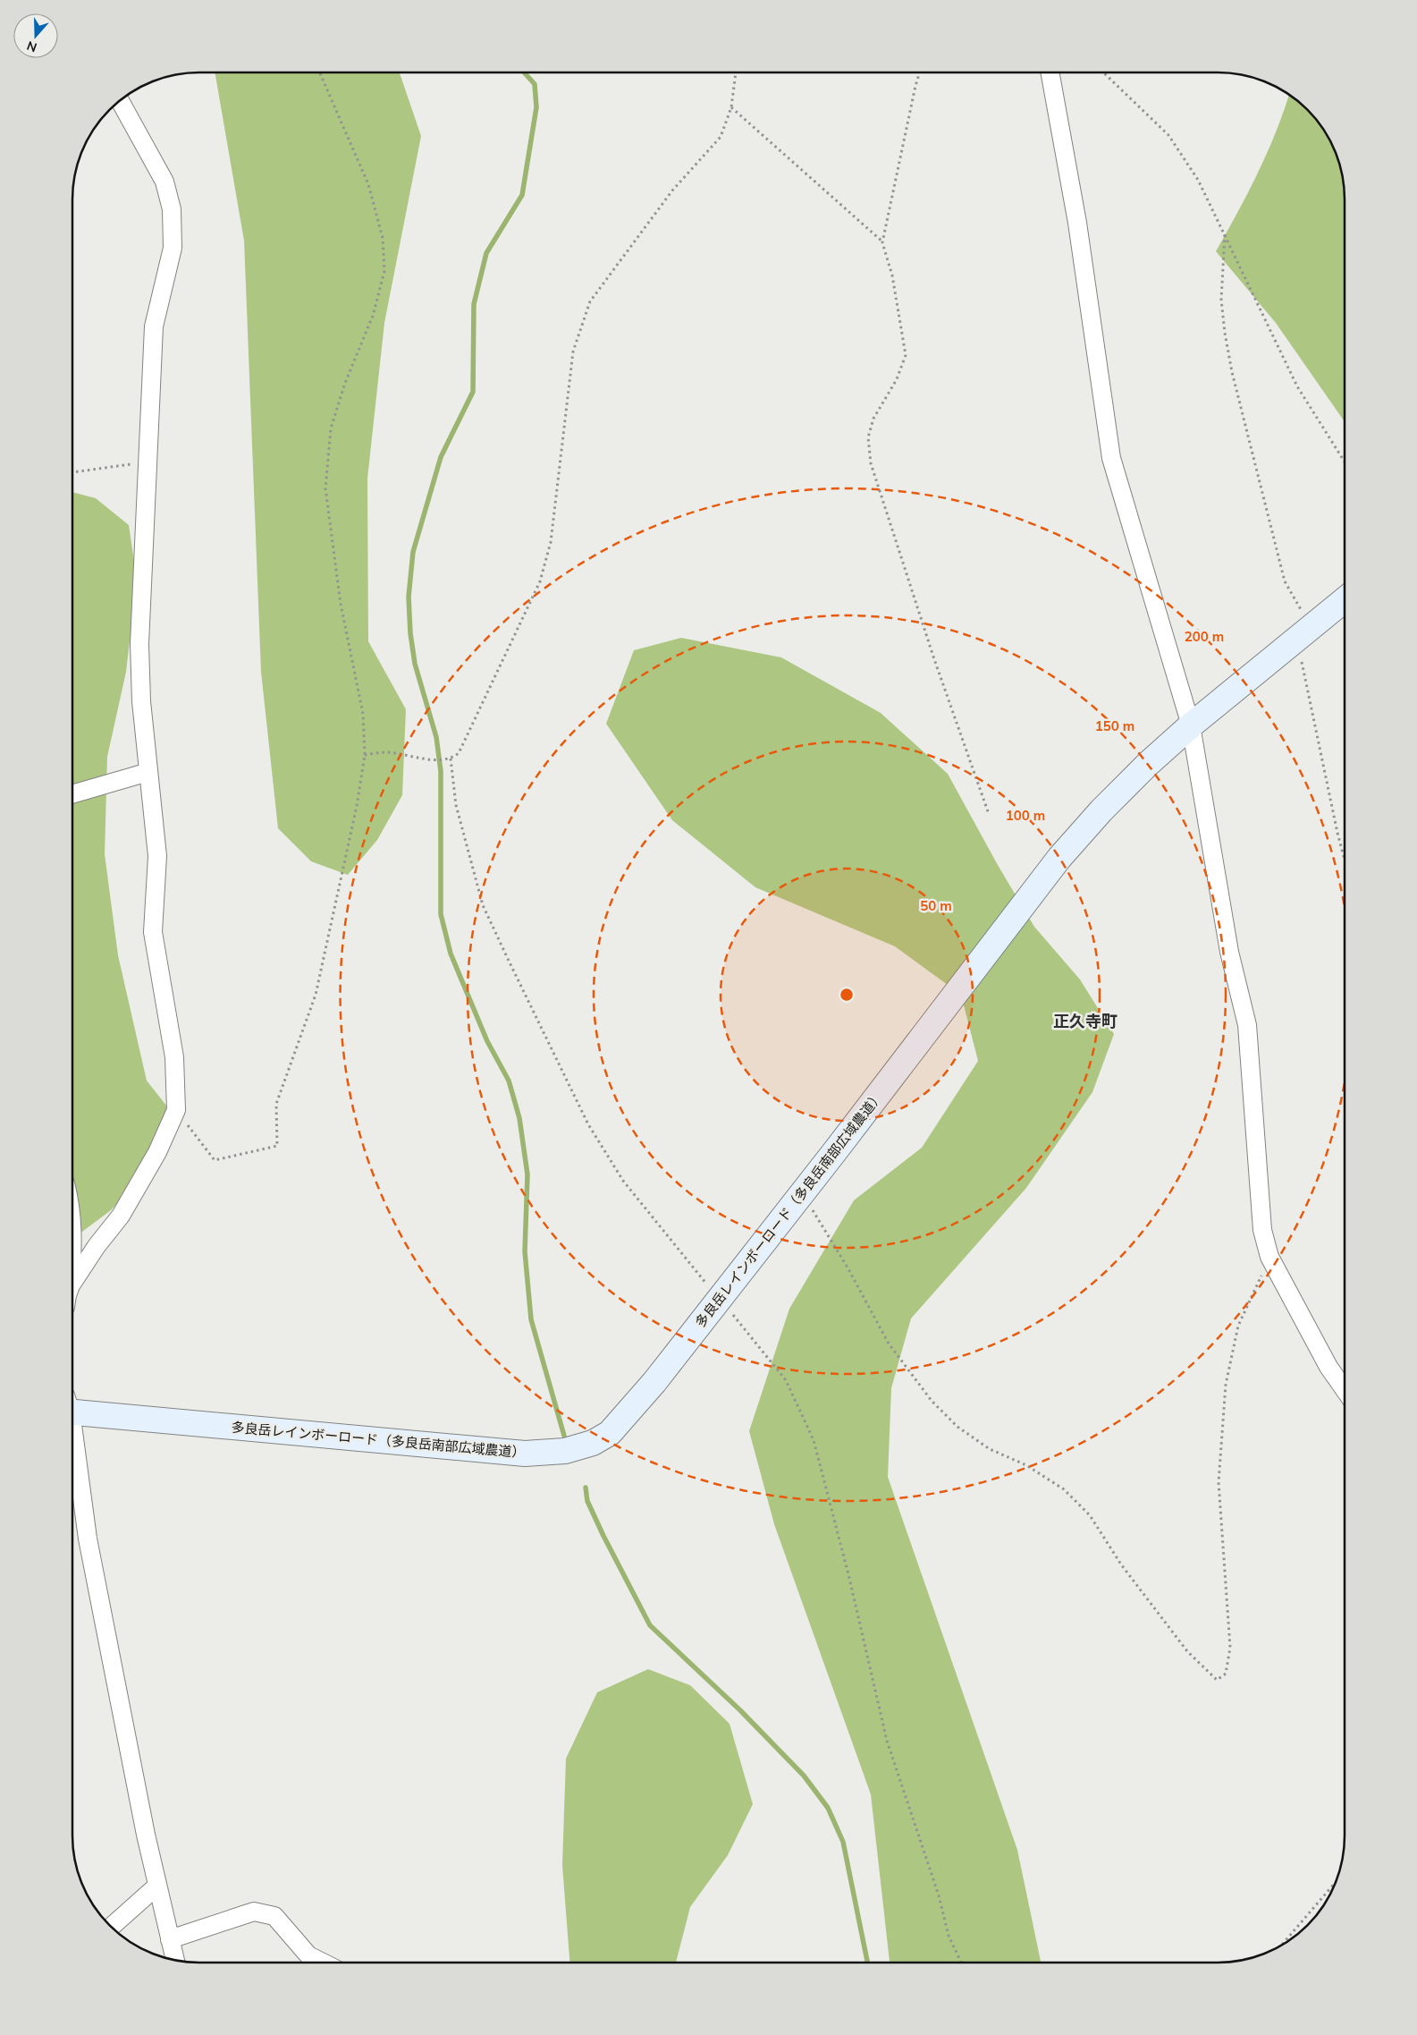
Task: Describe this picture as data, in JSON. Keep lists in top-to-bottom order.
{
  "streets": {
    "street": ["多良岳レインボーロード（多良岳南部広域農道）"]
  },
  "districts": ["正久寺町"],
  "north": "bottom",
  "rings": [
    "200 m",
    "150 m",
    "100 m",
    "50 m"
  ]
}
